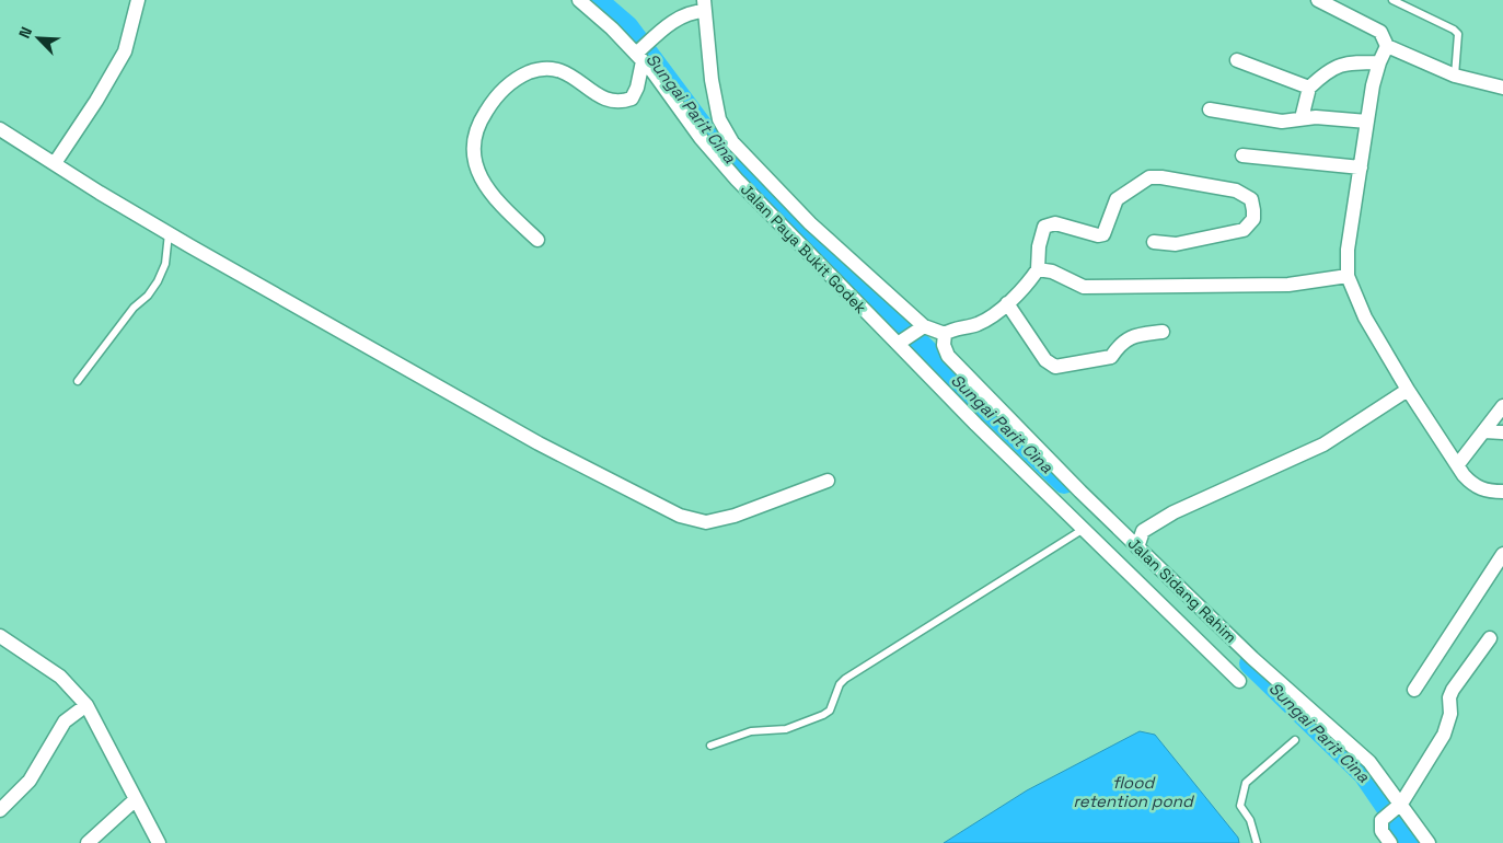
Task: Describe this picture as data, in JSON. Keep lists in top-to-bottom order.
{
  "streets": {
    "street": ["Jalan Paya Bukit Godek", "Jalan Sidang Rahim"]
  },
  "water": ["Sungai Parit Cina", "flood retention pond"],
  "north": "top left"
}
